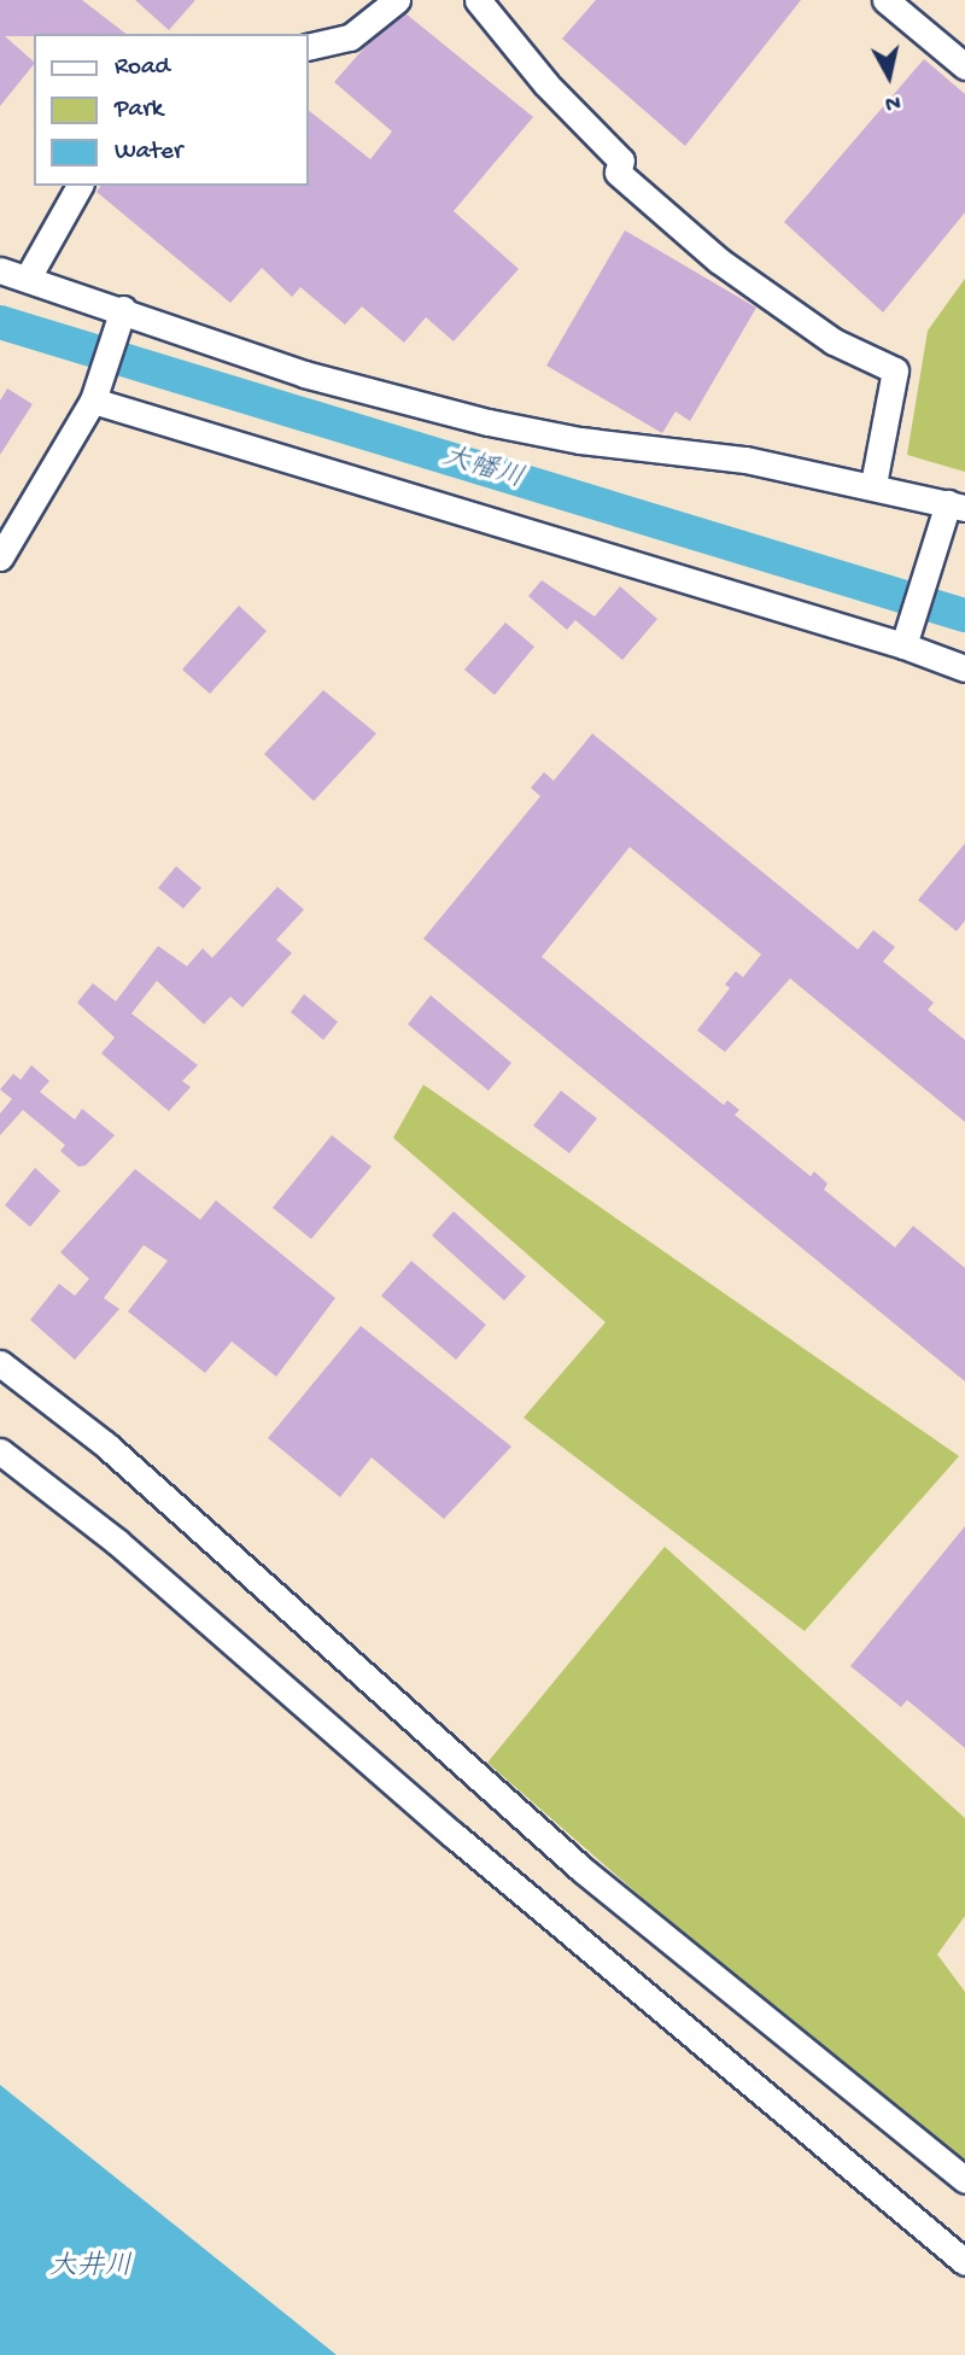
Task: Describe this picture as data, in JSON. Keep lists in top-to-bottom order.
{
  "water": ["大幡川", "大井川"],
  "legend": ["Road", "Park", "Water"],
  "north": "bottom"
}
